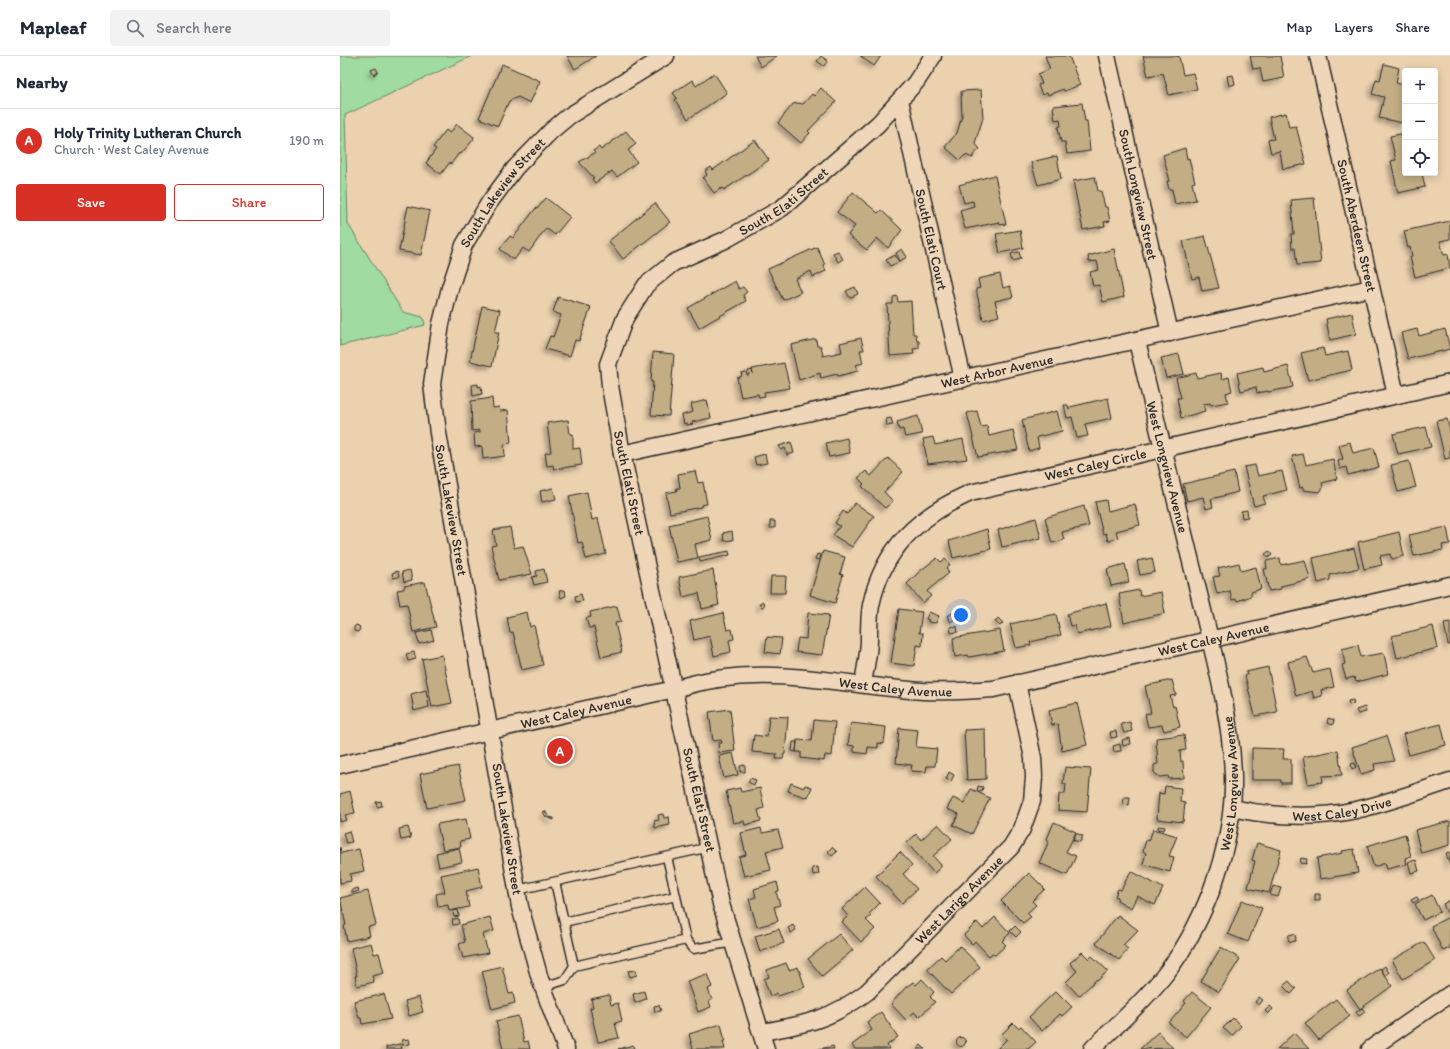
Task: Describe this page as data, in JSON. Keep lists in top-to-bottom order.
{
  "streets": {
    "street": [
      "South Lakeview Street",
      "South Longview Street",
      "South Elati Street",
      "South Aberdeen Street",
      "South Elati Court",
      "West Arbor Avenue",
      "West Caley Circle",
      "West Longview Avenue",
      "West Caley Avenue",
      "West Caley Drive",
      "West Larigo Avenue"
    ]
  },
  "crossings": [
    ["South Lakeview Street", "West Caley Avenue"],
    ["South Longview Street", "West Arbor Avenue"],
    ["South Elati Street", "South Elati Court"],
    ["South Elati Street", "West Arbor Avenue"],
    ["South Elati Street", "West Caley Avenue"],
    ["South Elati Street", "West Larigo Avenue"],
    ["South Aberdeen Street", "West Arbor Avenue"],
    ["South Aberdeen Street", "West Caley Circle"],
    ["South Elati Court", "West Arbor Avenue"],
    ["West Arbor Avenue", "West Longview Avenue"],
    ["West Caley Circle", "West Longview Avenue"],
    ["West Caley Circle", "West Caley Avenue"],
    ["West Longview Avenue", "West Caley Avenue"],
    ["West Longview Avenue", "West Caley Drive"],
    ["West Caley Avenue", "West Larigo Avenue"]
  ],
  "page": {
    "header": "Mapleaf",
    "search": "Search here",
    "nav": ["Map", "Layers", "Share"],
    "heading": "Nearby",
    "map_buttons": ["+", "−"],
    "list": [
      {
        "mark": "A",
        "name": "Holy Trinity Lutheran Church",
        "note": "Church · West Caley Avenue",
        "value": "190 m"
      }
    ],
    "buttons": ["Save", "Share"],
    "pins": "A"
  }
}
